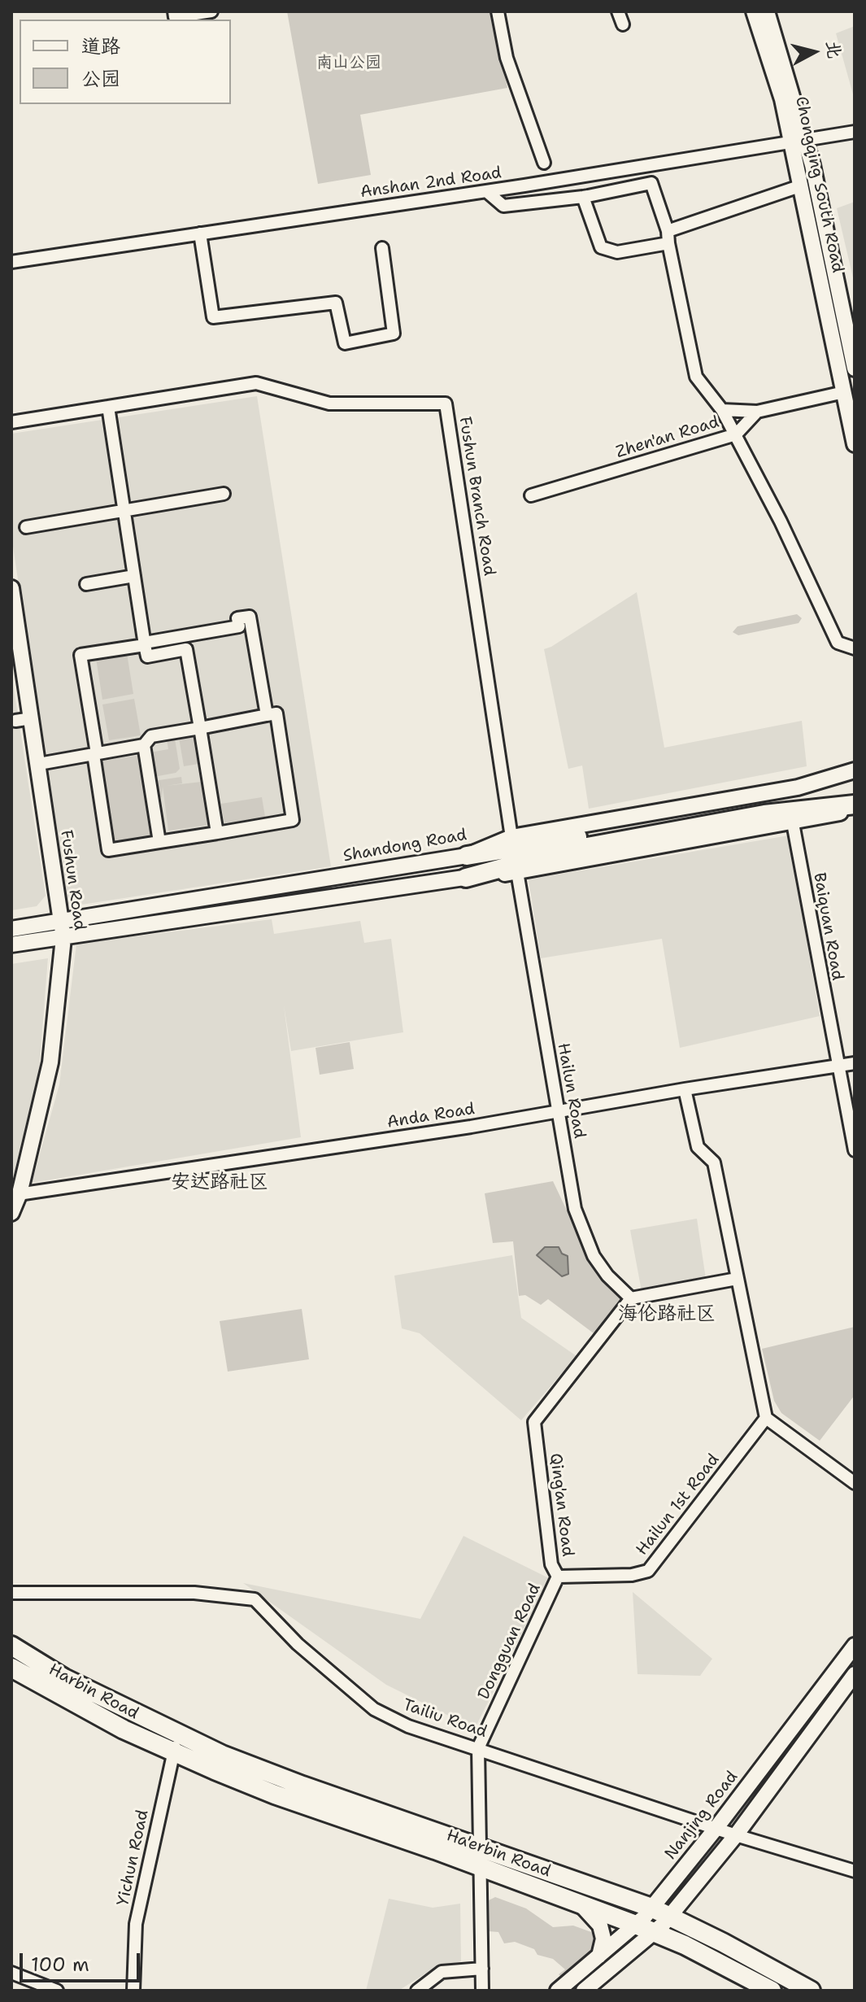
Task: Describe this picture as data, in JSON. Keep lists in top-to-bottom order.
{
  "streets": {
    "highway": ["Harbin Road", "Ha'erbin Road"],
    "main road": [
      "Chongqing South Road",
      "Shandong Road",
      "Fushun Road",
      "Nanjing Road"
    ],
    "street": [
      "Anshan 2nd Road",
      "Zhen'an Road",
      "Fushun Branch Road",
      "Baiquan Road",
      "Hailun Road",
      "Anda Road",
      "Qing'an Road",
      "Hailun 1st Road",
      "Dongguan Road",
      "Tailiu Road",
      "Yichun Road"
    ]
  },
  "crossings": [
    ["Anshan 2nd Road", "Chongqing South Road"],
    ["Fushun Branch Road", "Shandong Road"],
    ["Shandong Road", "Fushun Road"],
    ["Fushun Road", "Anda Road"],
    ["Baiquan Road", "Anda Road"],
    ["Hailun Road", "Anda Road"],
    ["Hailun Road", "Qing'an Road"],
    ["Qing'an Road", "Hailun 1st Road"],
    ["Qing'an Road", "Dongguan Road"],
    ["Hailun 1st Road", "Dongguan Road"],
    ["Dongguan Road", "Tailiu Road"],
    ["Dongguan Road", "Ha'erbin Road"],
    ["Harbin Road", "Ha'erbin Road"],
    ["Harbin Road", "Yichun Road"],
    ["Tailiu Road", "Nanjing Road"],
    ["Nanjing Road", "Ha'erbin Road"],
    ["Ha'erbin Road", "Yichun Road"]
  ],
  "districts": ["安达路社区", "海伦路社区"],
  "parks": ["南山公园"],
  "legend": ["道路", "公园"],
  "scale_bar": "100 m",
  "north": "right"
}
